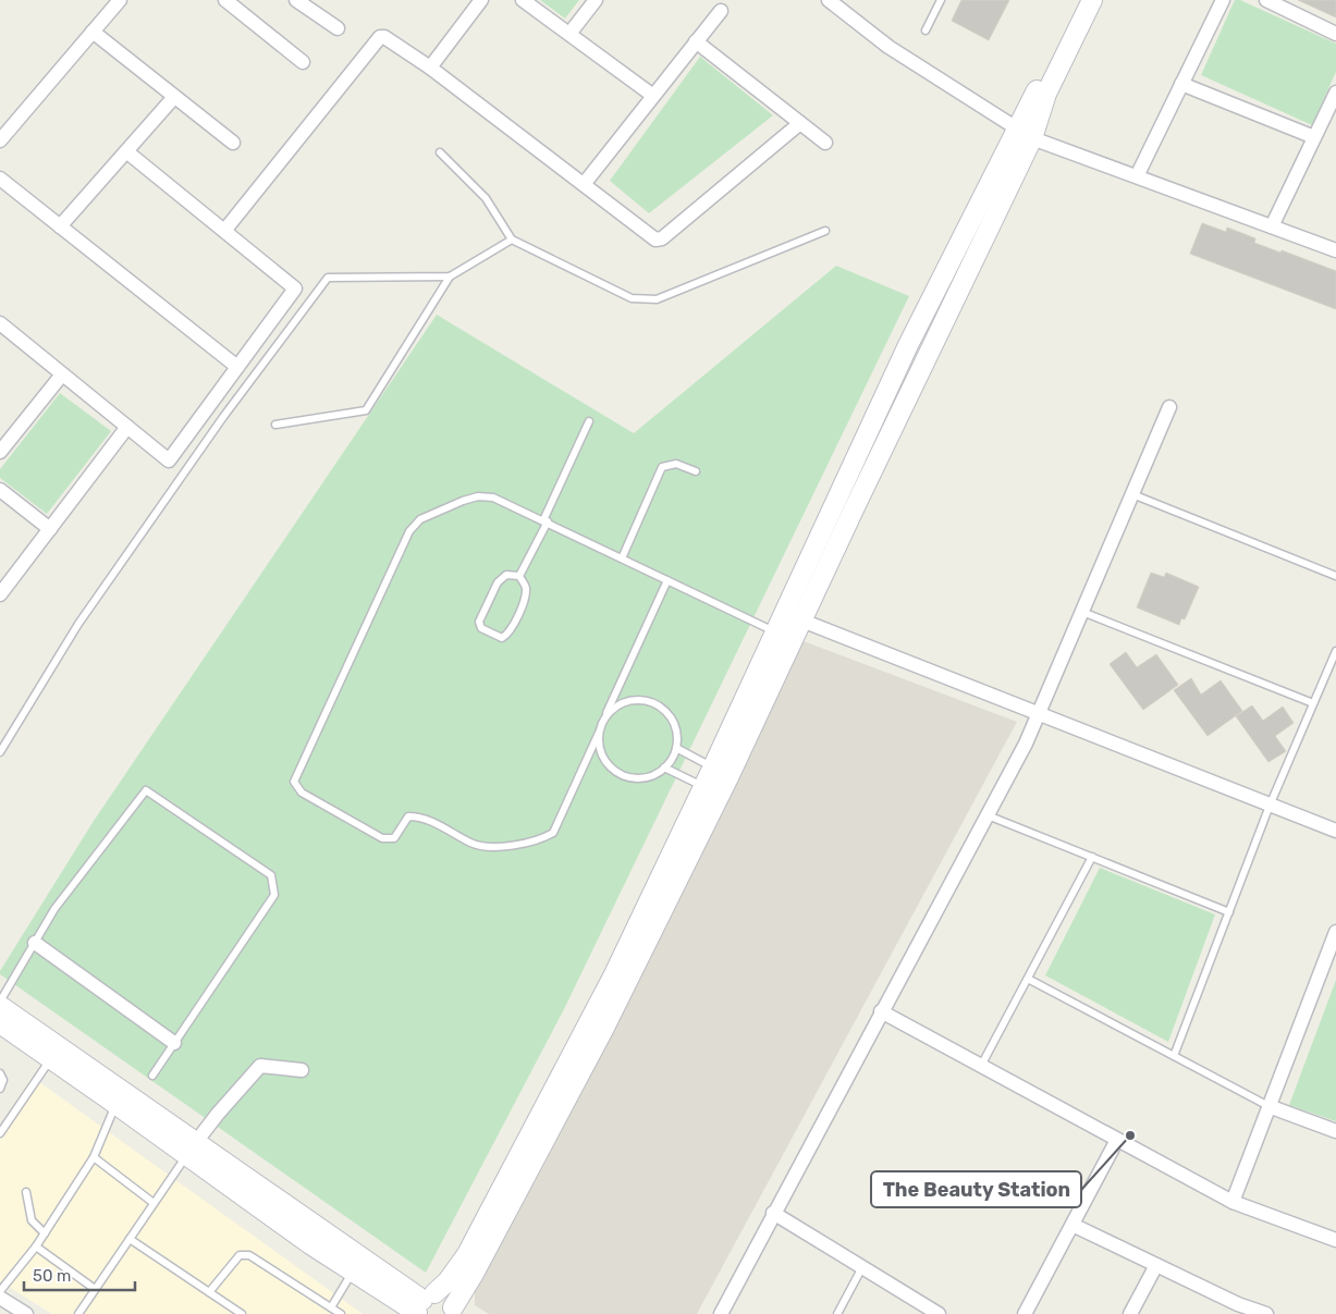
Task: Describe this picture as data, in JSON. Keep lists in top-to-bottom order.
{
  "places": ["The Beauty Station"],
  "scale_bar": "50 m"
}
